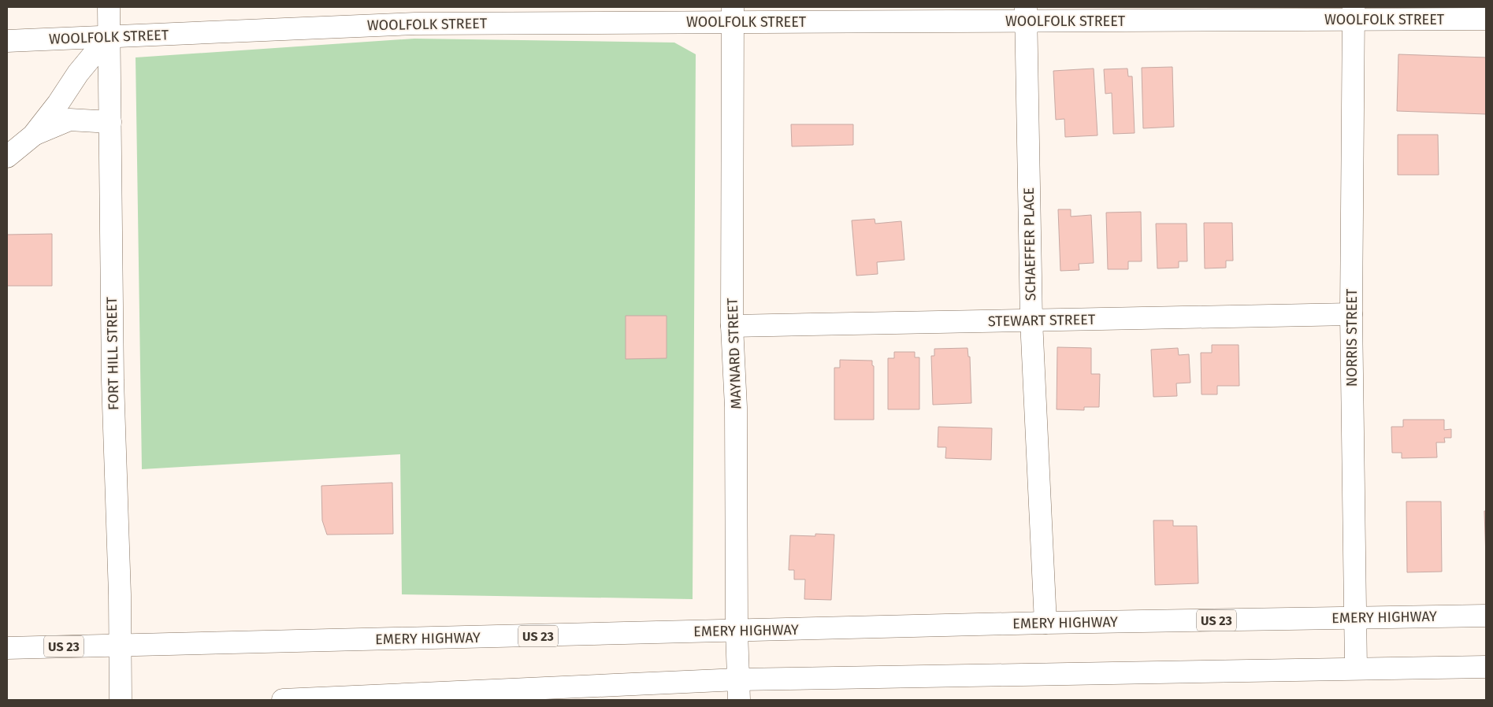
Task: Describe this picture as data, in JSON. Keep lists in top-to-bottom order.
{
  "streets": {
    "main road": [
      "WOOLFOLK STREET",
      "SCHAEFFER PLACE",
      "STEWART STREET",
      "NORRIS STREET",
      "FORT HILL STREET",
      "MAYNARD STREET",
      "EMERY HIGHWAY",
      "US 23"
    ]
  },
  "crossings": [
    ["WOOLFOLK STREET", "SCHAEFFER PLACE"],
    ["WOOLFOLK STREET", "NORRIS STREET"],
    ["WOOLFOLK STREET", "FORT HILL STREET"],
    ["WOOLFOLK STREET", "MAYNARD STREET"],
    ["SCHAEFFER PLACE", "STEWART STREET"],
    ["SCHAEFFER PLACE", "EMERY HIGHWAY"],
    ["STEWART STREET", "NORRIS STREET"],
    ["STEWART STREET", "MAYNARD STREET"],
    ["NORRIS STREET", "EMERY HIGHWAY"],
    ["FORT HILL STREET", "EMERY HIGHWAY"],
    ["MAYNARD STREET", "EMERY HIGHWAY"]
  ]
}
